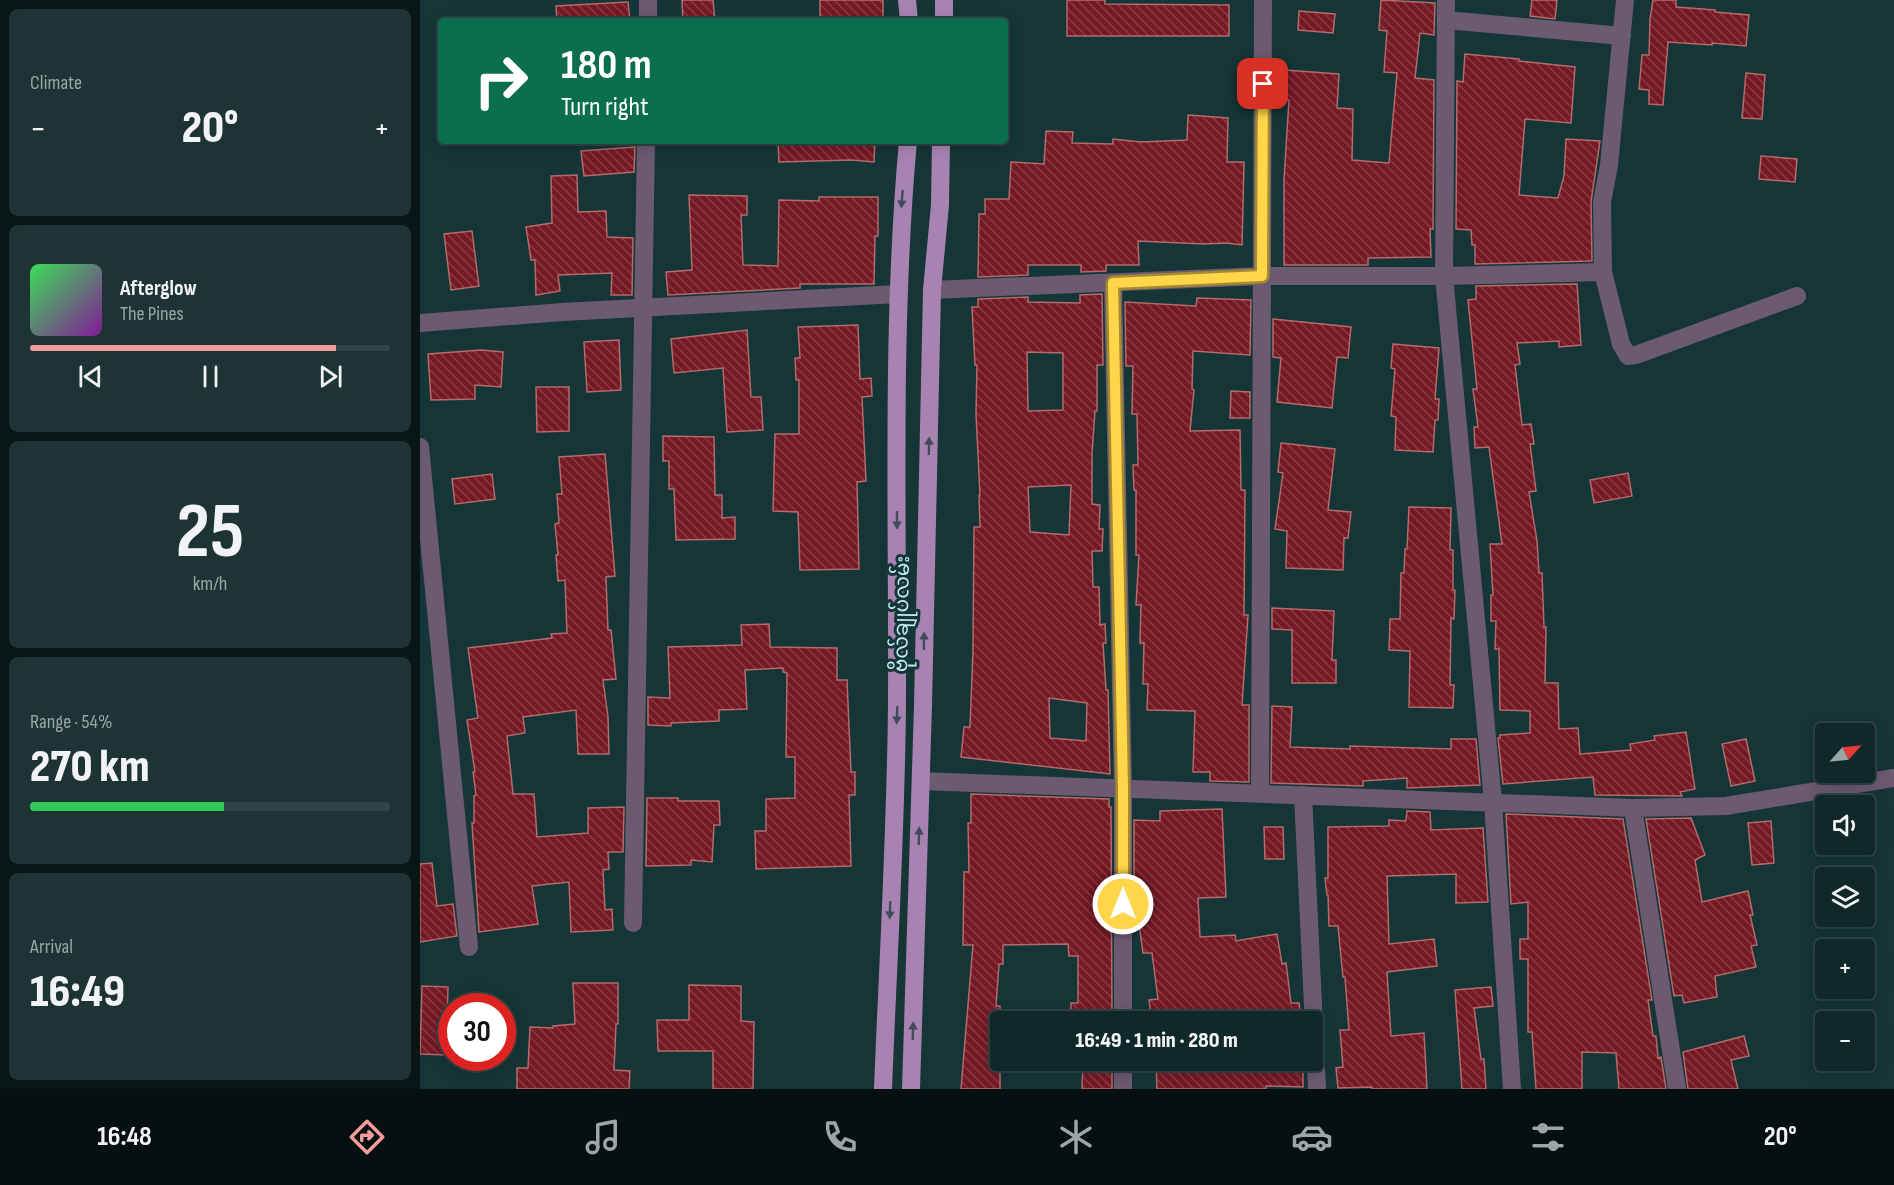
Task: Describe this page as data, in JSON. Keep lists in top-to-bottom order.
{
  "streets": {
    "main road": ["ဗိုလ်ချုပ်လမ်း"]
  },
  "north": "top right",
  "page": {
    "tile": [
      "Climate",
      ["25", "km/h"],
      ["Range · 54%", "270 km"],
      ["Arrival", "16:49"]
    ],
    "turn": ["180 m", "Turn right"],
    "heat": ["−", "20°", "+"],
    "song": ["Afterglow", "The Pines"],
    "map_buttons": ["+", "−"],
    "limit": "30",
    "trip": "16:49 · 1 min · 280 m",
    "tabs": ["16:48", "20°"]
  }
}
